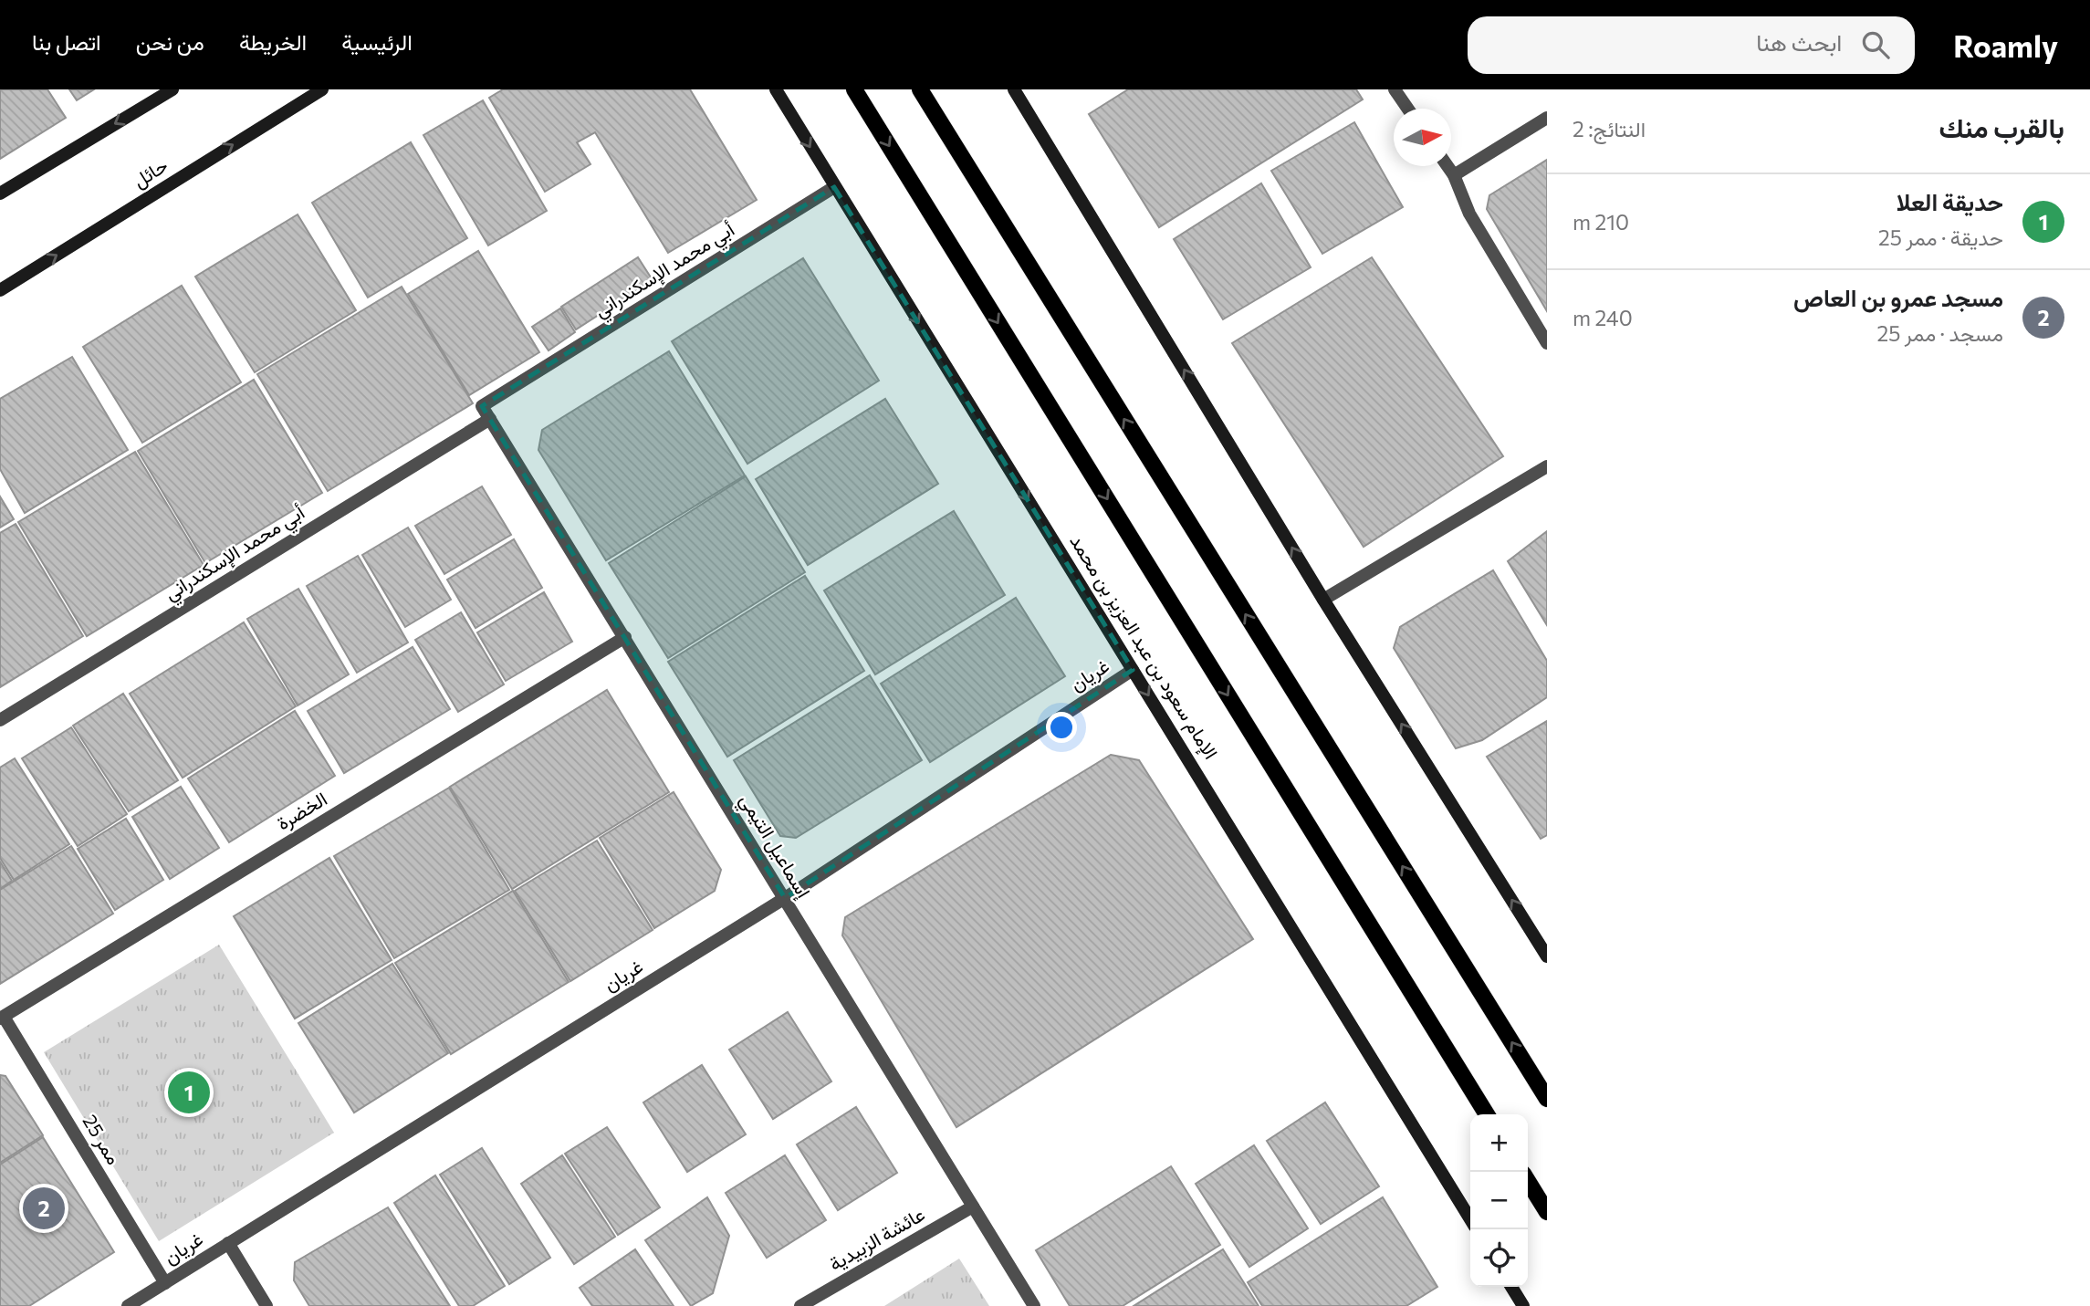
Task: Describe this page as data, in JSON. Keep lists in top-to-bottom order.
{
  "streets": {
    "street": [
      "حائل",
      "أبي محمد الإسكندراني",
      "الإمام سعود بن عبد العزيز بن محمد",
      "غريان",
      "الخضرة",
      "إسماعيل التيمي",
      "ممر 25",
      "عائشة الزبيدية"
    ]
  },
  "crossings": [
    ["أبي محمد الإسكندراني", "الإمام سعود بن عبد العزيز بن محمد"],
    ["أبي محمد الإسكندراني", "إسماعيل التيمي"],
    ["الإمام سعود بن عبد العزيز بن محمد", "غريان"],
    ["غريان", "إسماعيل التيمي"],
    ["غريان", "ممر 25"],
    ["الخضرة", "إسماعيل التيمي"],
    ["الخضرة", "ممر 25"],
    ["إسماعيل التيمي", "عائشة الزبيدية"]
  ],
  "one_way": ["الإمام سعود بن عبد العزيز بن محمد"],
  "north": "right",
  "page": {
    "header": "Roamly",
    "search": "ابحث هنا",
    "nav": [
      "الرئيسية",
      "الخريطة",
      "من نحن",
      "اتصل بنا"
    ],
    "heading": ["بالقرب منك", "النتائج: 2"],
    "list": [
      {
        "mark": "1",
        "name": "حديقة العلا",
        "note": "حديقة · ممر 25",
        "value": "210 m"
      },
      {
        "mark": "2",
        "name": "مسجد عمرو بن العاص",
        "note": "مسجد · ممر 25",
        "value": "240 m"
      }
    ],
    "pins": ["1", "2"],
    "map_buttons": ["+", "−"]
  }
}
